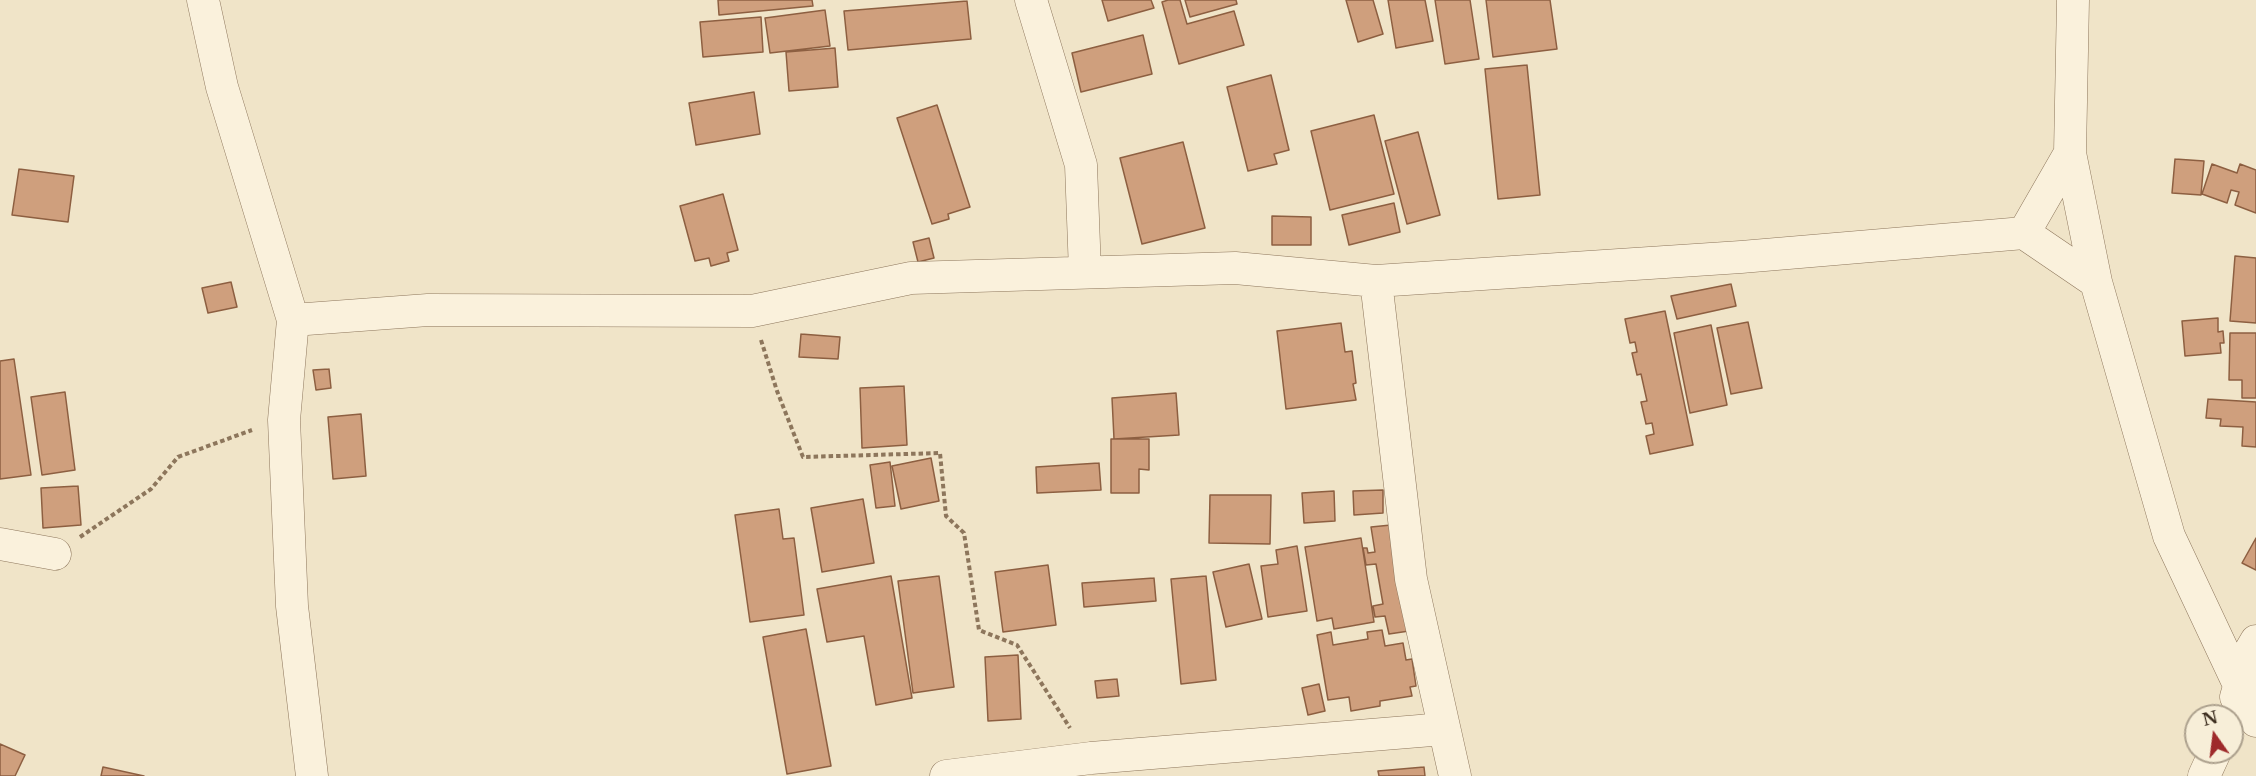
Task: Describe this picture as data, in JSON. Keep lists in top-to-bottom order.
{
  "north": "top"
}
